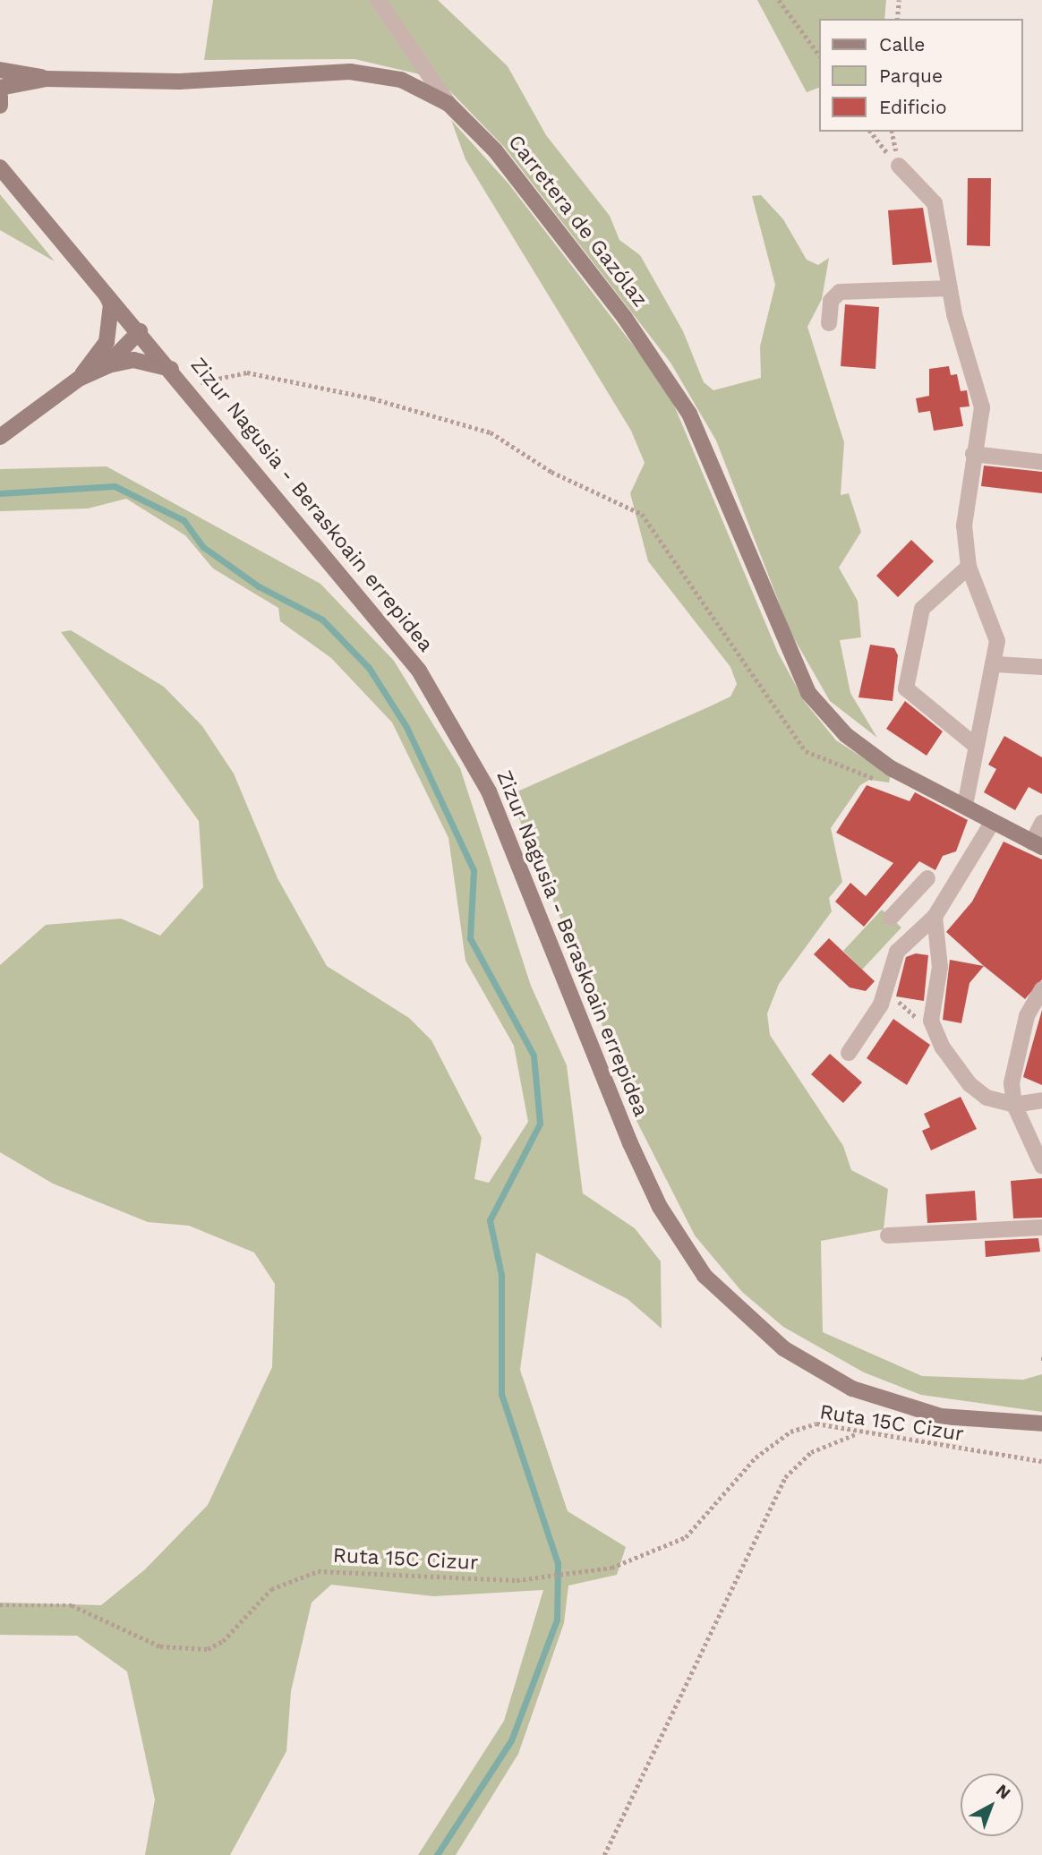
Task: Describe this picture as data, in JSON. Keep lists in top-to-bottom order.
{
  "streets": {
    "street": ["Carretera de Gazólaz", "Zizur Nagusia - Beraskoain errepidea"],
    "path": ["Ruta 15C Cizur"]
  },
  "legend": ["Calle", "Parque", "Edificio"],
  "north": "top right"
}
